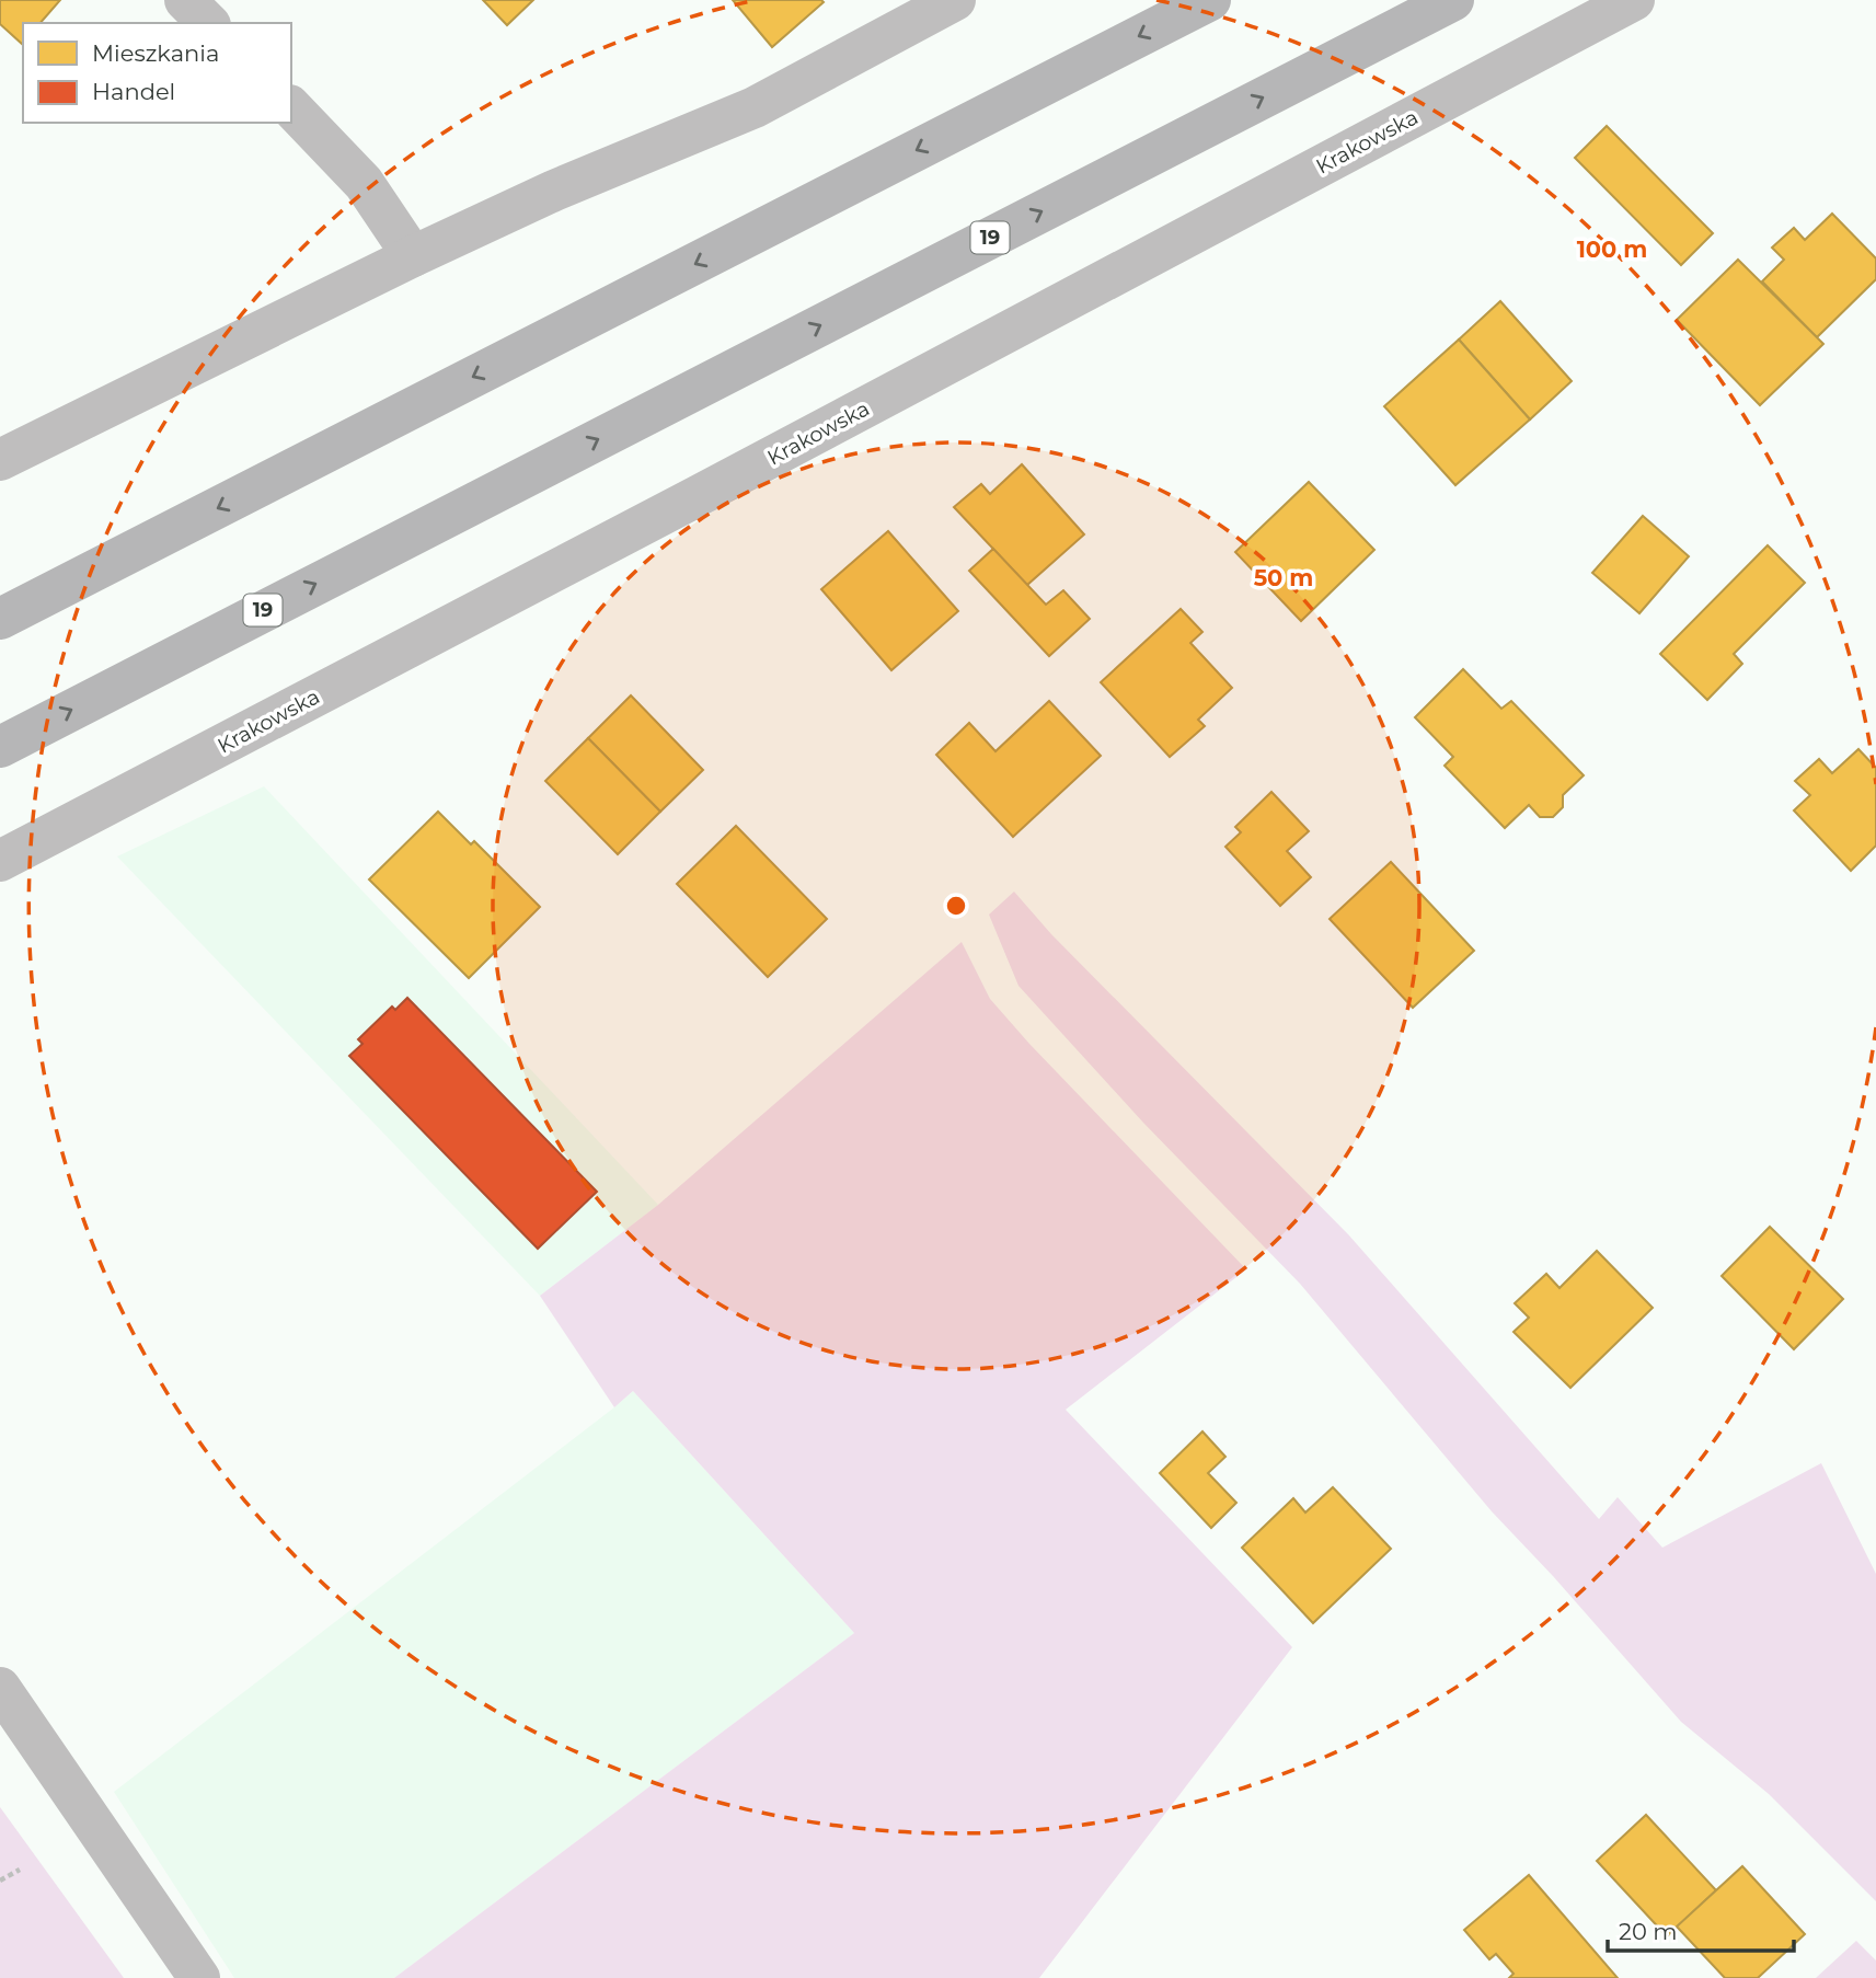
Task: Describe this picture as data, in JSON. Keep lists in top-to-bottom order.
{
  "streets": {
    "main road": ["19"],
    "street": ["Krakowska"]
  },
  "legend": ["Mieszkania", "Handel"],
  "scale_bar": "20 m",
  "rings": ["100 m", "50 m"]
}
